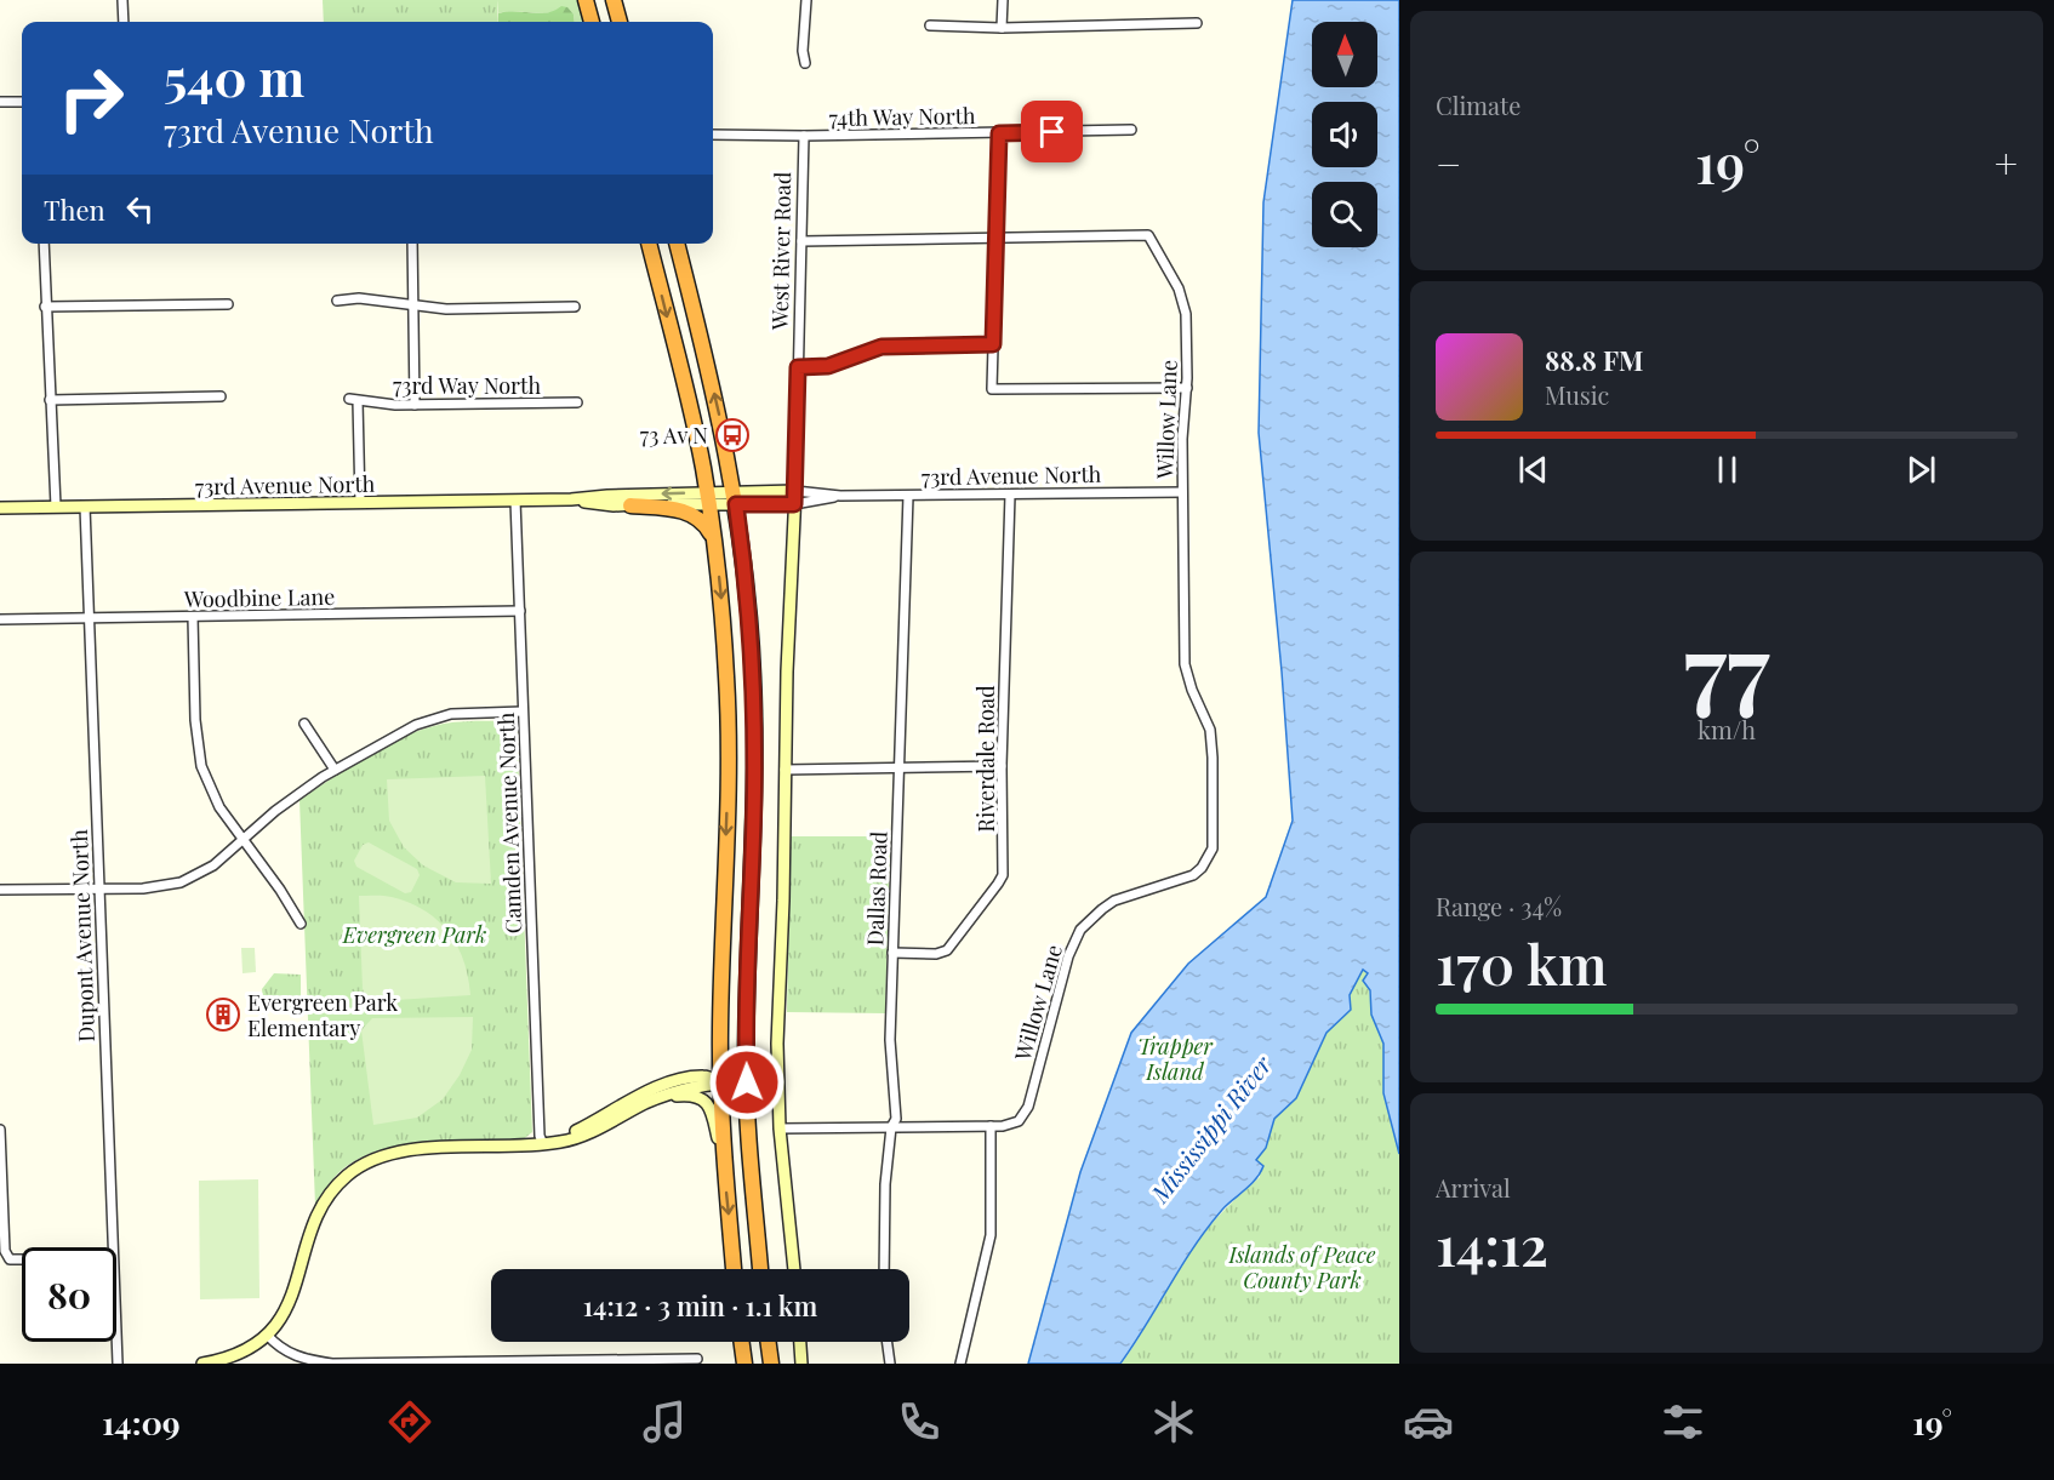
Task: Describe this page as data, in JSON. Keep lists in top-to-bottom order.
{
  "streets": {
    "street": [
      "74th Way North",
      "West River Road",
      "73rd Way North",
      "Willow Lane",
      "73rd Avenue North",
      "Woodbine Lane",
      "Riverdale Road",
      "Camden Avenue North",
      "Dallas Road",
      "Dupont Avenue North"
    ]
  },
  "crossings": [
    ["74th Way North", "West River Road"],
    ["West River Road", "Willow Lane"],
    ["West River Road", "73rd Avenue North"],
    ["73rd Way North", "73rd Avenue North"],
    ["Willow Lane", "73rd Avenue North"],
    ["Willow Lane", "Dallas Road"],
    ["73rd Avenue North", "Riverdale Road"],
    ["73rd Avenue North", "Camden Avenue North"],
    ["73rd Avenue North", "Dallas Road"],
    ["73rd Avenue North", "Dupont Avenue North"],
    ["Woodbine Lane", "Camden Avenue North"],
    ["Woodbine Lane", "Dupont Avenue North"],
    ["Riverdale Road", "Dallas Road"]
  ],
  "water": ["Mississippi River"],
  "parks": ["Evergreen Park", "Trapper Island", "Islands of Peace County Park"],
  "places": {
    "bus stop": ["73 Av N"],
    "building": ["Evergreen Park Elementary"]
  },
  "north": "top",
  "page": {
    "tile": [
      "Climate",
      ["77", "km/h"],
      ["Range · 34%", "170 km"],
      ["Arrival", "14:12"]
    ],
    "turn": ["540 m", "73rd Avenue North"],
    "heat": ["−", "19°", "+"],
    "then": "Then",
    "song": ["88.8 FM", "Music"],
    "limit": "80",
    "trip": "14:12 · 3 min · 1.1 km",
    "tabs": ["14:09", "19°"]
  }
}
